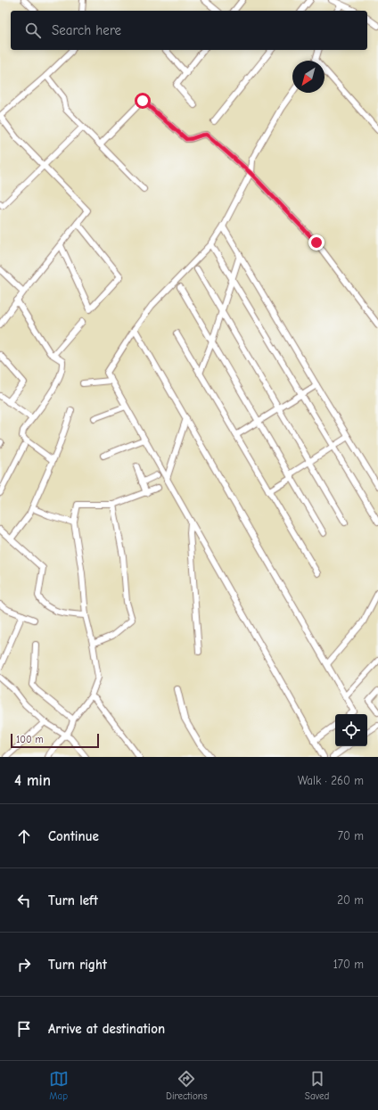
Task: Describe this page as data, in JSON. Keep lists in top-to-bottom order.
{
  "scale_bar": "100 m",
  "north": "bottom left",
  "page": {
    "search": "Search here",
    "scale": "100 m",
    "heading": ["4 min", "Walk · 260 m"],
    "list": [
      ["Continue", "70 m"],
      ["Turn left", "20 m"],
      ["Turn right", "170 m"],
      "Arrive at destination"
    ],
    "nav": ["Map", "Directions", "Saved"]
  }
}
